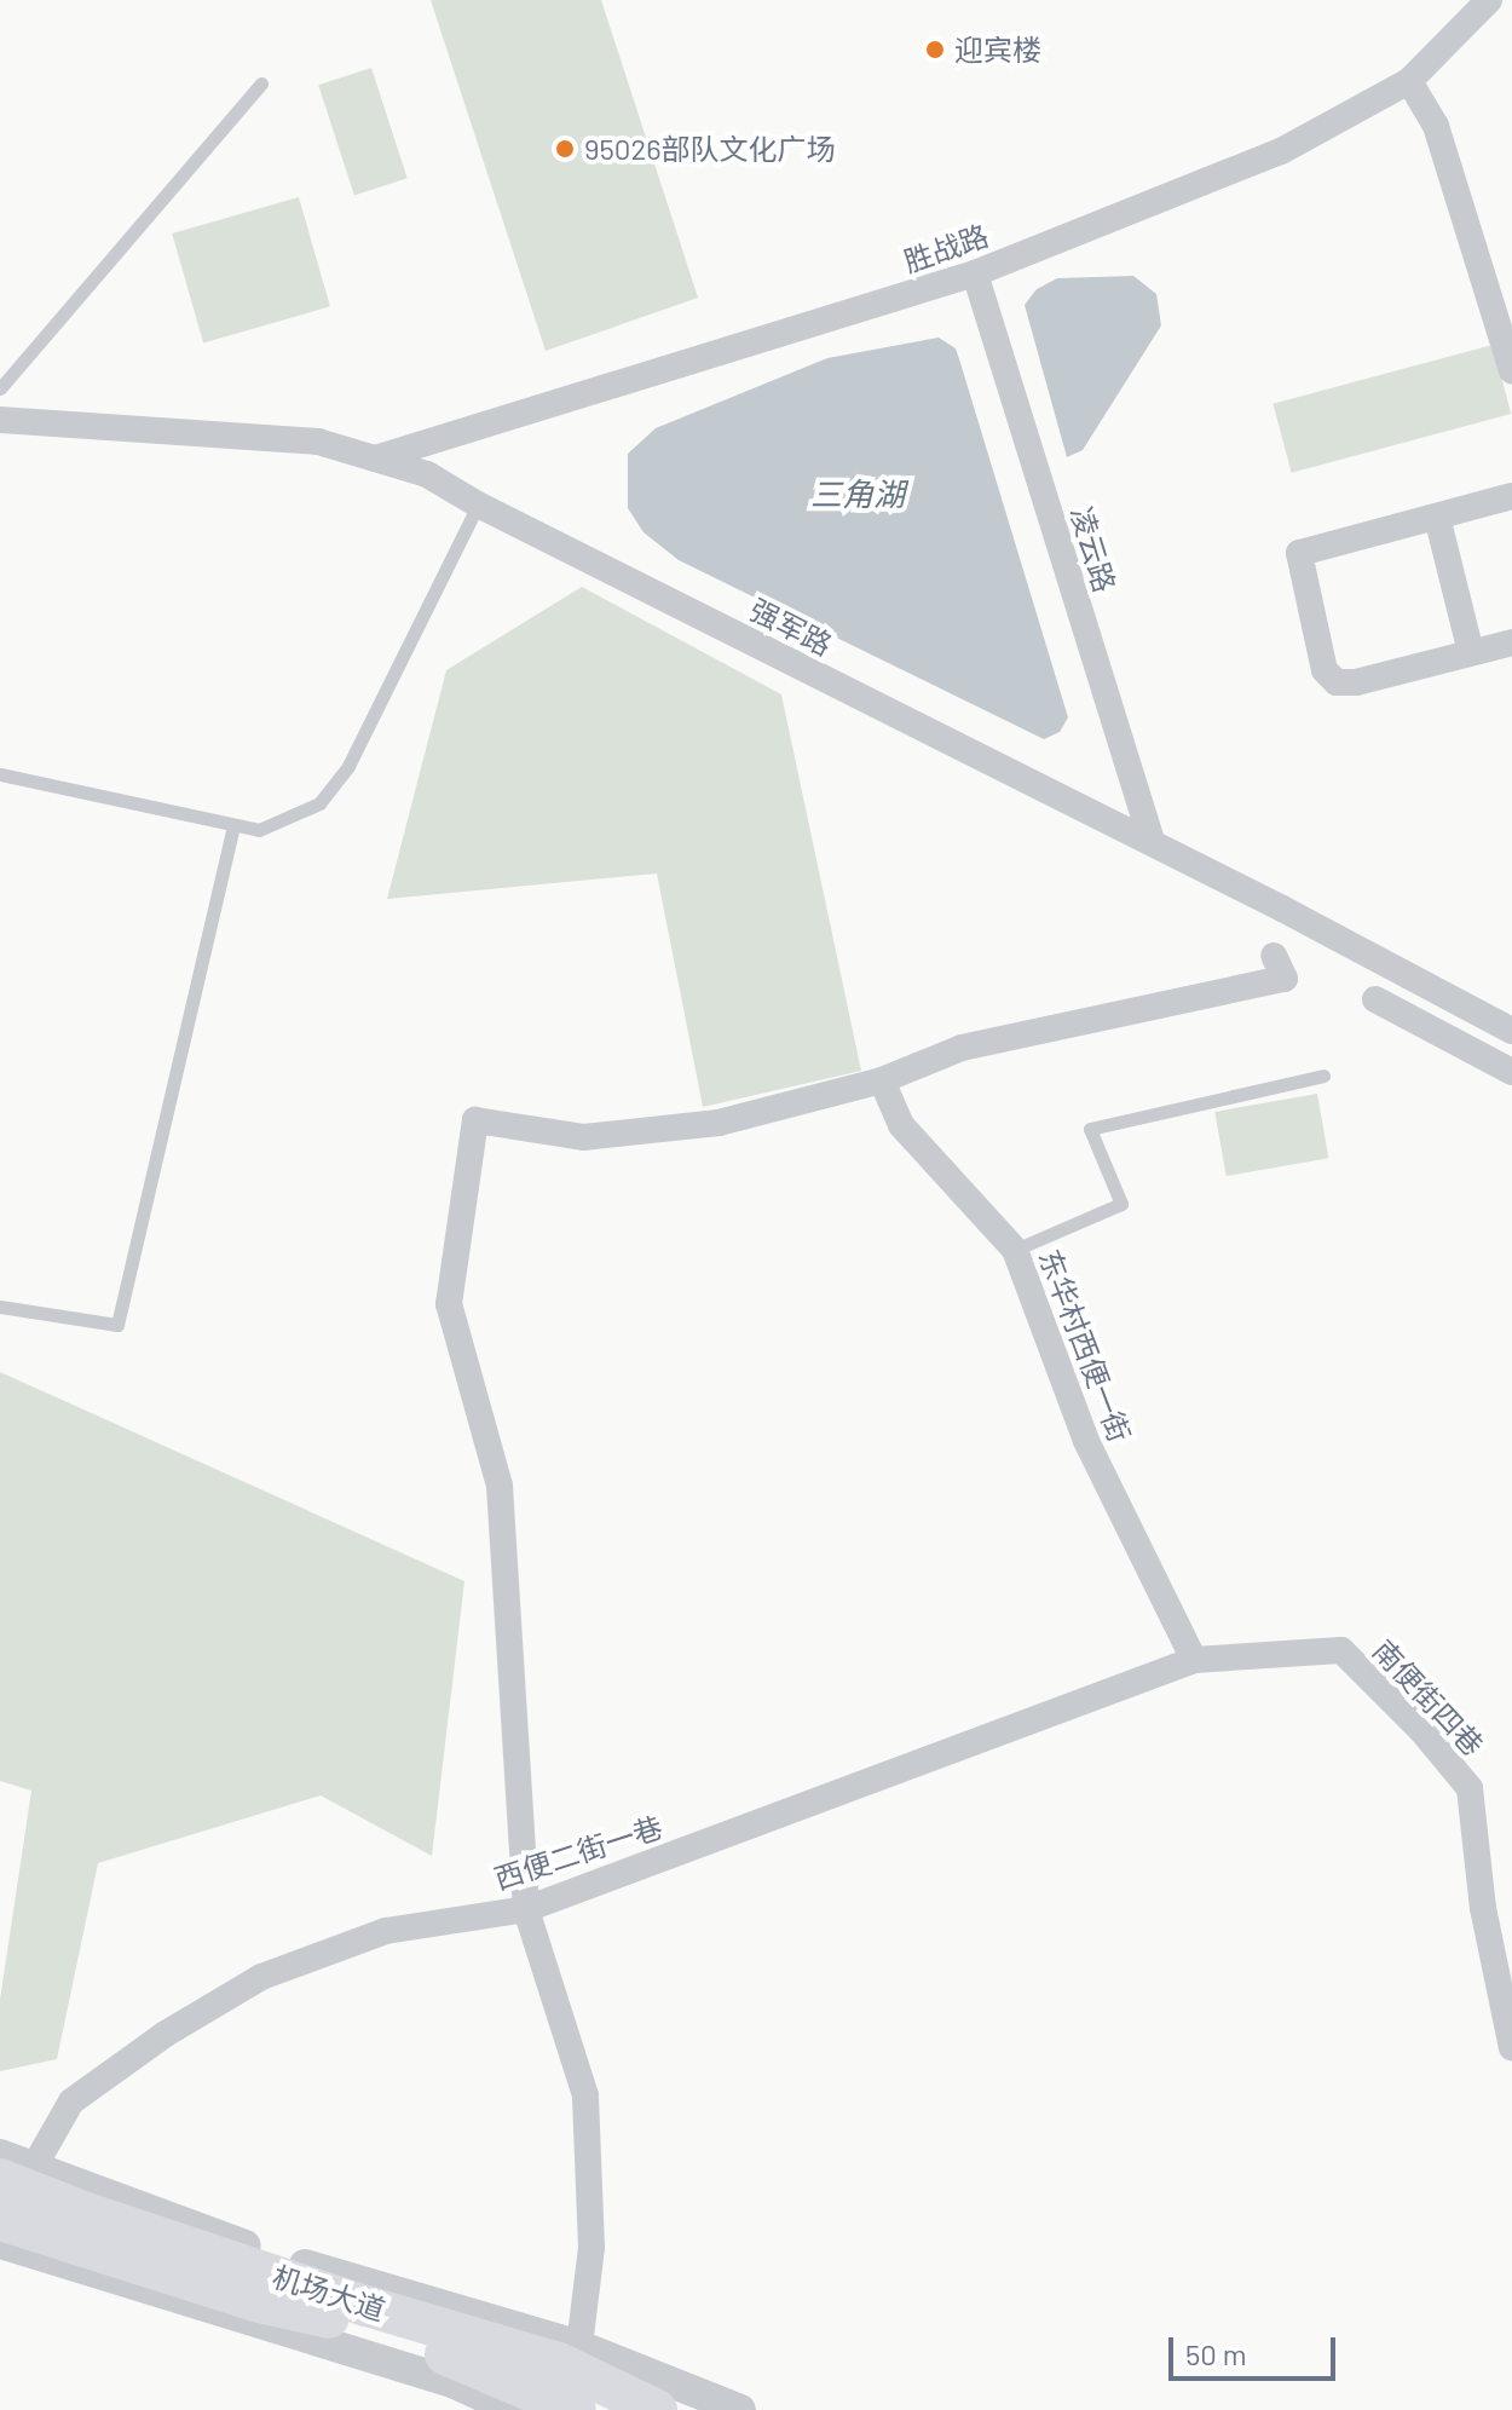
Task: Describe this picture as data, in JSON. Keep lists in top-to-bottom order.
{
  "streets": {
    "main road": ["机场大道"],
    "street": [
      "胜战路",
      "凌云路",
      "强军路",
      "东华村西便一街",
      "南便街四巷",
      "西便二街一巷"
    ]
  },
  "crossings": [
    ["胜战路", "凌云路"],
    ["胜战路", "强军路"],
    ["凌云路", "强军路"],
    ["东华村西便一街", "南便街四巷"],
    ["东华村西便一街", "西便二街一巷"],
    ["南便街四巷", "西便二街一巷"],
    ["西便二街一巷", "机场大道"]
  ],
  "water": ["三角湖"],
  "places": ["迎宾楼", "95026部队文化广场"],
  "scale_bar": "50 m"
}
